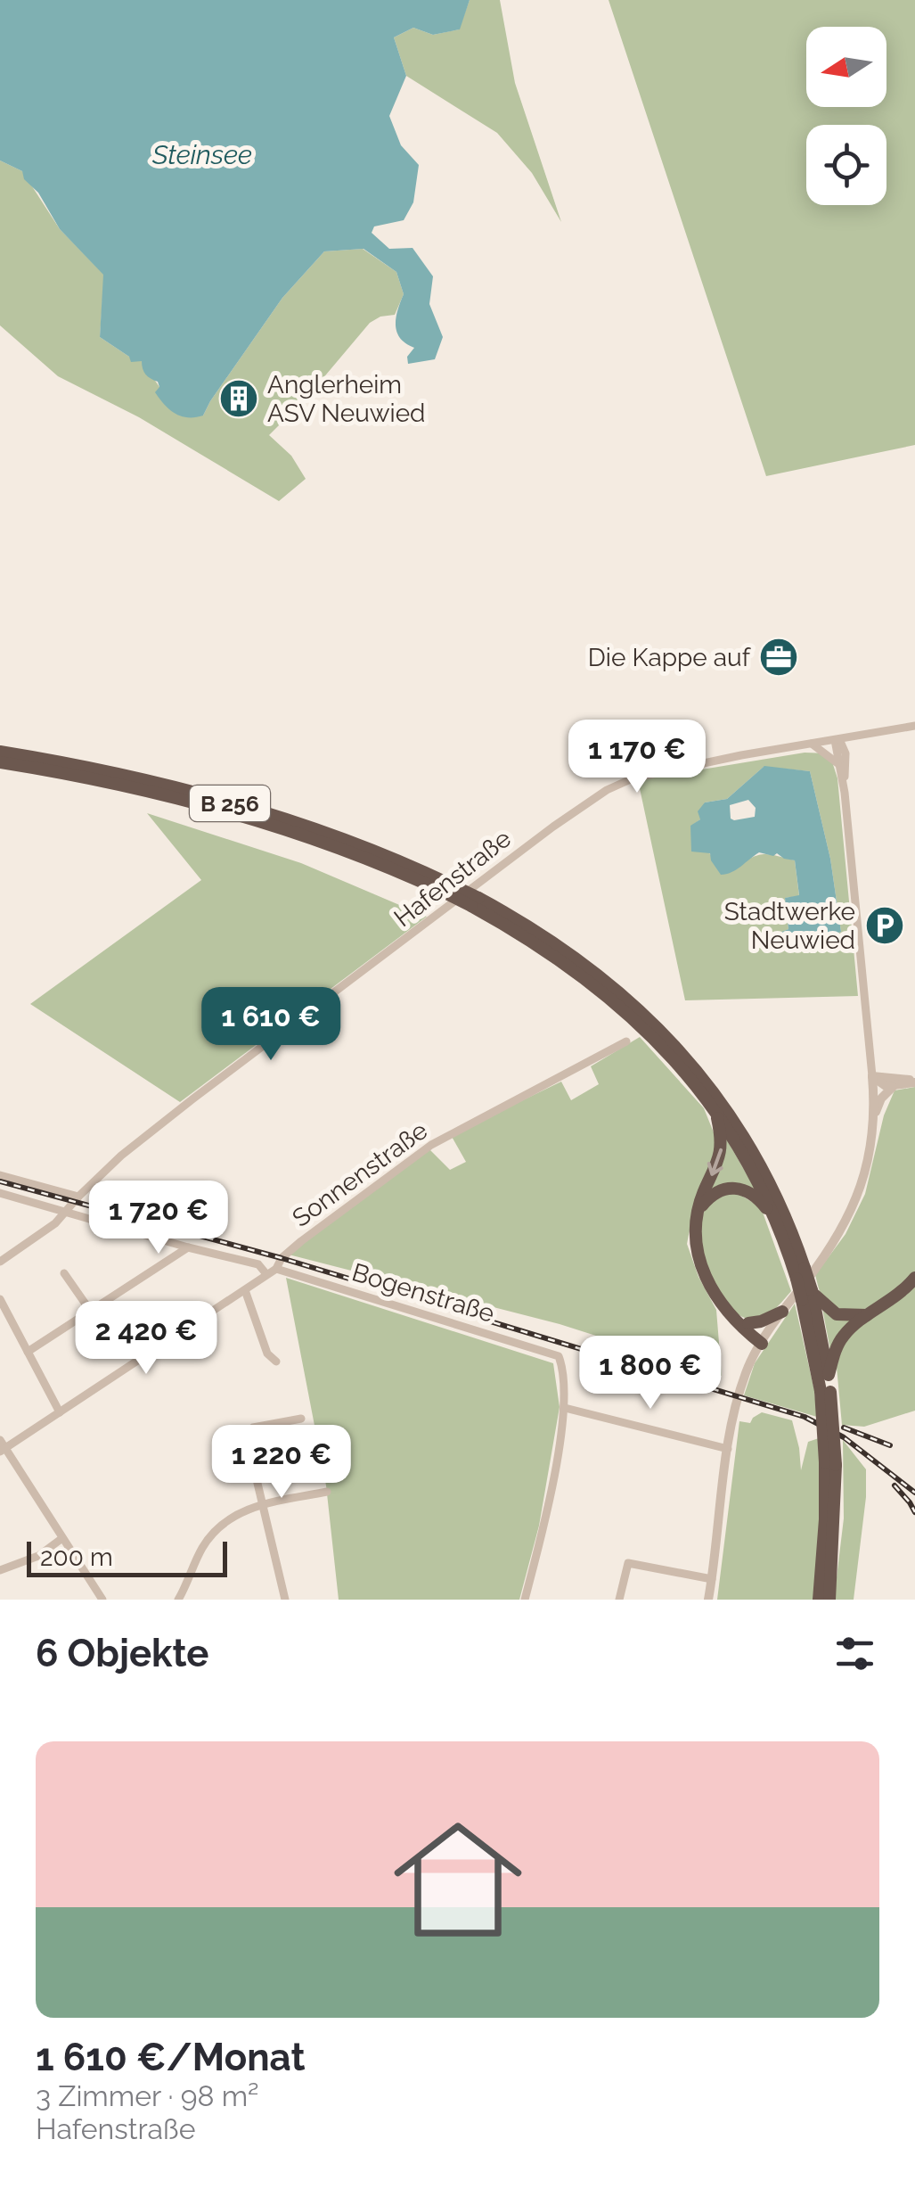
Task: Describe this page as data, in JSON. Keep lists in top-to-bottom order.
{
  "streets": {
    "highway": ["B 256"],
    "street": ["Hafenstraße", "Sonnenstraße", "Bogenstraße"]
  },
  "crossings": [
    ["Sonnenstraße", "Bogenstraße"]
  ],
  "water": ["Steinsee"],
  "places": {
    "building": ["Anglerheim ASV Neuwied"],
    "office": ["Die Kappe auf"],
    "parking": ["Stadtwerke Neuwied"]
  },
  "scale_bar": "200 m",
  "north": "left",
  "page": {
    "price": [
      "1 170 €",
      "1 610 €",
      "1 720 €",
      "2 420 €",
      "1 800 €",
      "1 220 €"
    ],
    "scale": "200 m",
    "heading": "6 Objekte",
    "list": [
      {
        "name": "1 610 €/Monat",
        "note": "3 Zimmer · 98 m² · Hafenstraße"
      }
    ]
  }
}
